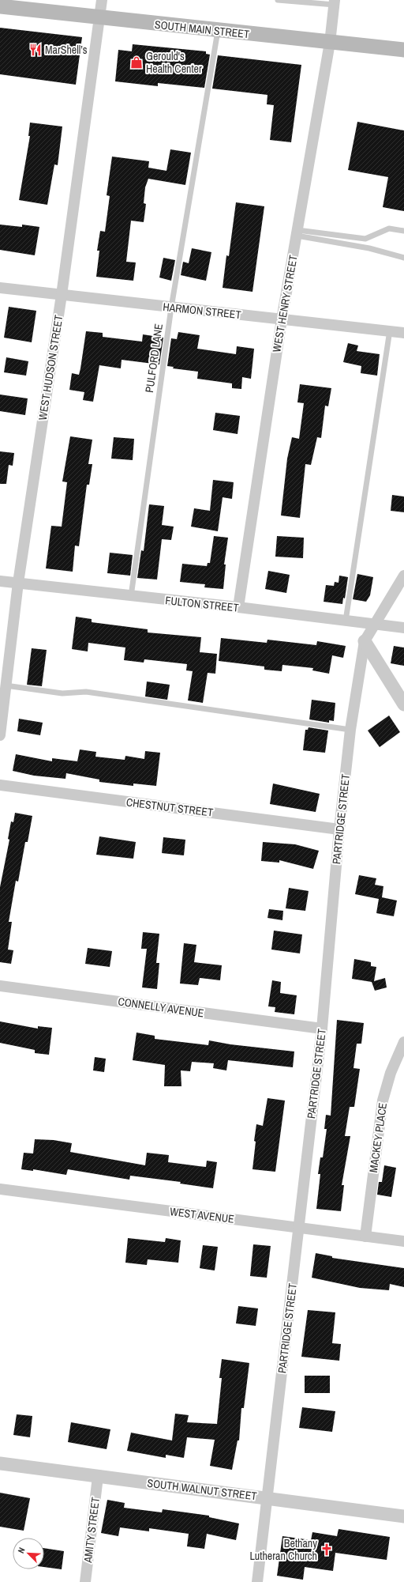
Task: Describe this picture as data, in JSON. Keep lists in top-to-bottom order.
{
  "streets": {
    "main road": ["SOUTH MAIN STREET"],
    "street": [
      "WEST HENRY STREET",
      "HARMON STREET",
      "WEST HUDSON STREET",
      "FULTON STREET",
      "CHESTNUT STREET",
      "PARTRIDGE STREET",
      "CONNELLY AVENUE",
      "MACKEY PLACE",
      "WEST AVENUE",
      "SOUTH WALNUT STREET",
      "AMITY STREET"
    ],
    "lane": ["PULFORD LANE"]
  },
  "crossings": [
    ["SOUTH MAIN STREET", "WEST HENRY STREET"],
    ["SOUTH MAIN STREET", "PULFORD LANE"],
    ["SOUTH MAIN STREET", "WEST HUDSON STREET"],
    ["WEST HENRY STREET", "HARMON STREET"],
    ["WEST HENRY STREET", "FULTON STREET"],
    ["HARMON STREET", "PULFORD LANE"],
    ["HARMON STREET", "WEST HUDSON STREET"],
    ["PULFORD LANE", "FULTON STREET"],
    ["WEST HUDSON STREET", "FULTON STREET"],
    ["FULTON STREET", "PARTRIDGE STREET"],
    ["CHESTNUT STREET", "PARTRIDGE STREET"],
    ["PARTRIDGE STREET", "CONNELLY AVENUE"],
    ["PARTRIDGE STREET", "WEST AVENUE"],
    ["PARTRIDGE STREET", "SOUTH WALNUT STREET"],
    ["MACKEY PLACE", "WEST AVENUE"],
    ["SOUTH WALNUT STREET", "AMITY STREET"]
  ],
  "places": {
    "restaurant": ["MarShell’s"],
    "shop": ["Gerould's Health Center"],
    "church": ["Bethany Lutheran Church"]
  },
  "north": "top left"
}
